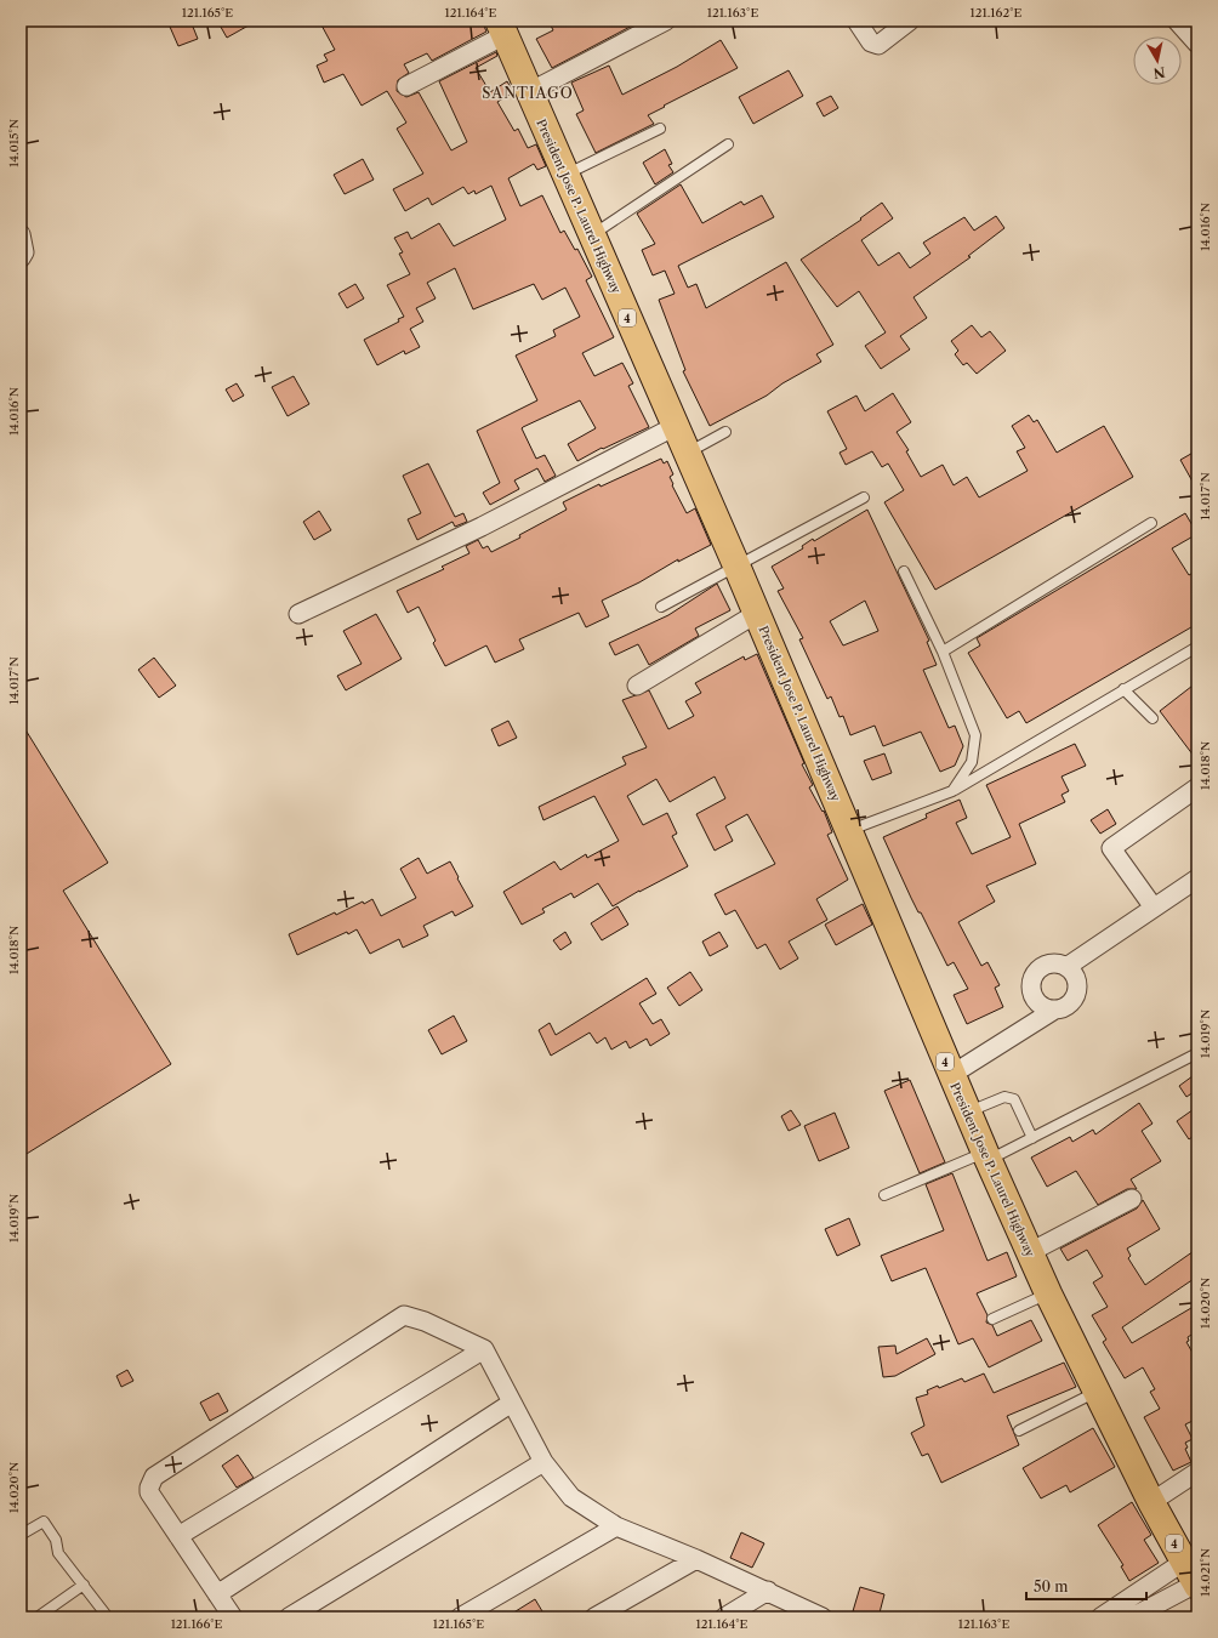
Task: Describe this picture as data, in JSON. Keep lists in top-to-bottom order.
{
  "streets": {
    "highway": ["President Jose P. Laurel Highway", "4"]
  },
  "districts": ["SANTIAGO"],
  "scale_bar": "50 m",
  "north": "bottom",
  "coordinates": [
    "121.165°E",
    "121.164°E",
    "121.163°E",
    "121.162°E",
    "14.015°N",
    "14.016°N",
    "14.017°N",
    "14.018°N",
    "14.019°N",
    "14.020°N",
    "14.021°N",
    "121.166°E"
  ]
}
